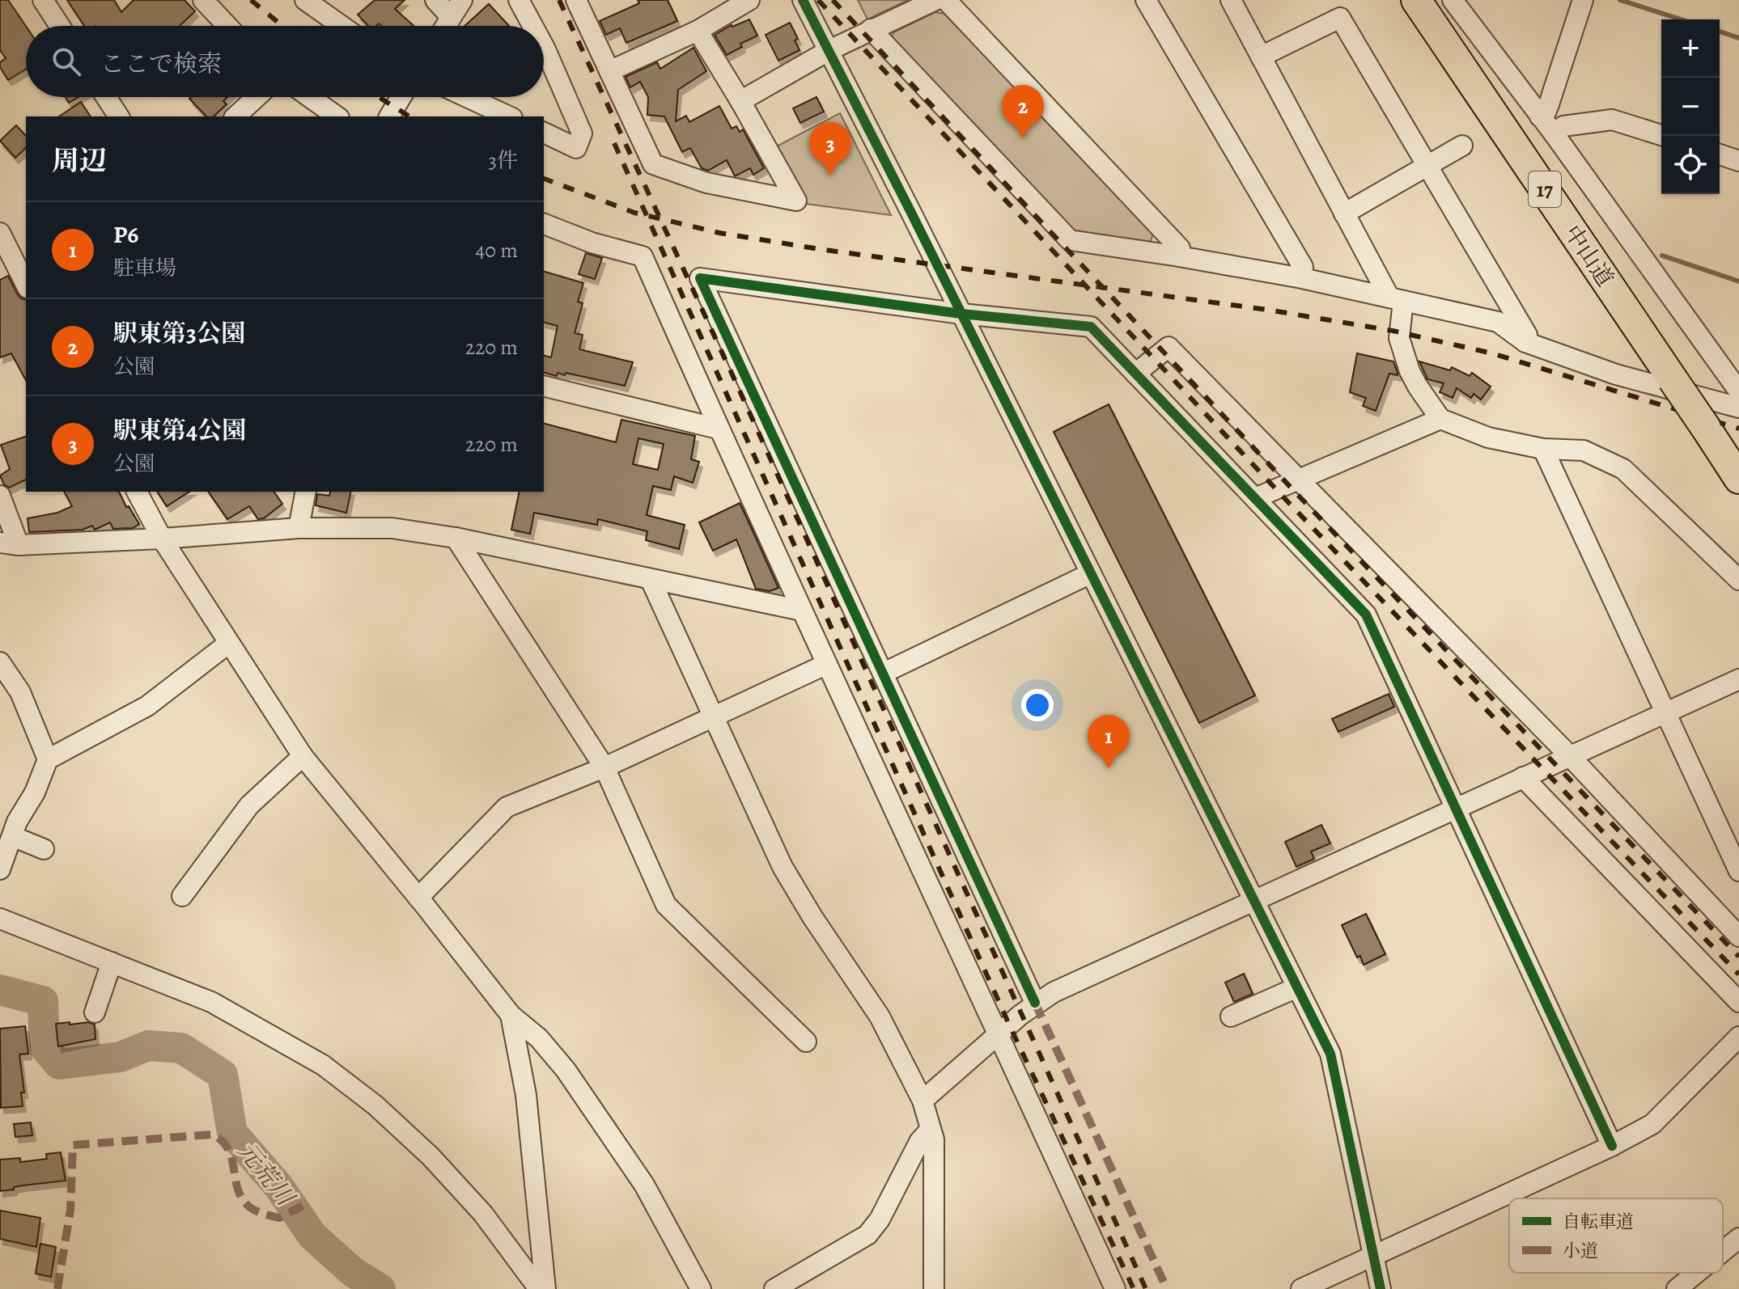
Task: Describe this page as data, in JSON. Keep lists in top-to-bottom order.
{
  "streets": {
    "highway": ["17", "中山道"]
  },
  "water": ["元荒川"],
  "legend": ["自転車道", "小道"],
  "page": {
    "map_buttons": ["+", "−"],
    "search": "ここで検索",
    "pins": ["2", "3", "1"],
    "heading": ["周辺", "3件"],
    "list": [
      {
        "mark": "1",
        "name": "P6",
        "note": "駐車場",
        "value": "40 m"
      },
      {
        "mark": "2",
        "name": "駅東第3公園",
        "note": "公園",
        "value": "220 m"
      },
      {
        "mark": "3",
        "name": "駅東第4公園",
        "note": "公園",
        "value": "220 m"
      }
    ]
  }
}
